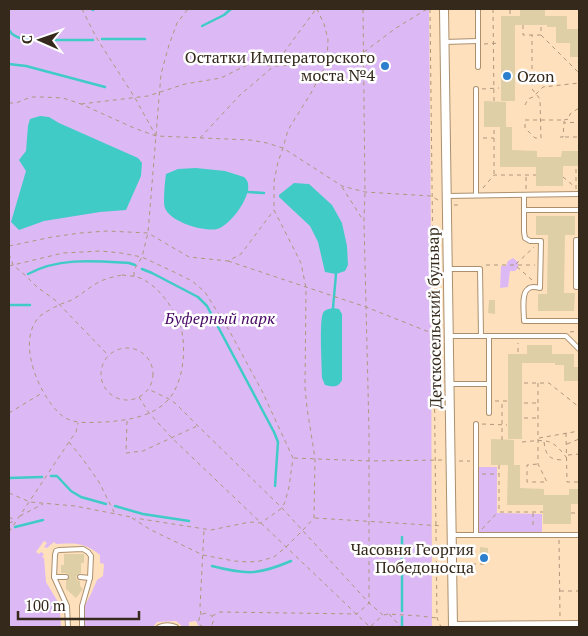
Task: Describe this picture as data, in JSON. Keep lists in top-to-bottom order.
{
  "streets": {
    "street": ["Детскосельский бульвар"]
  },
  "parks": ["Буферный парк"],
  "places": ["Остатки Императорского моста №4", "Ozon", "Часовня Георгия Победоносца"],
  "scale_bar": "100 m",
  "north": "left"
}
